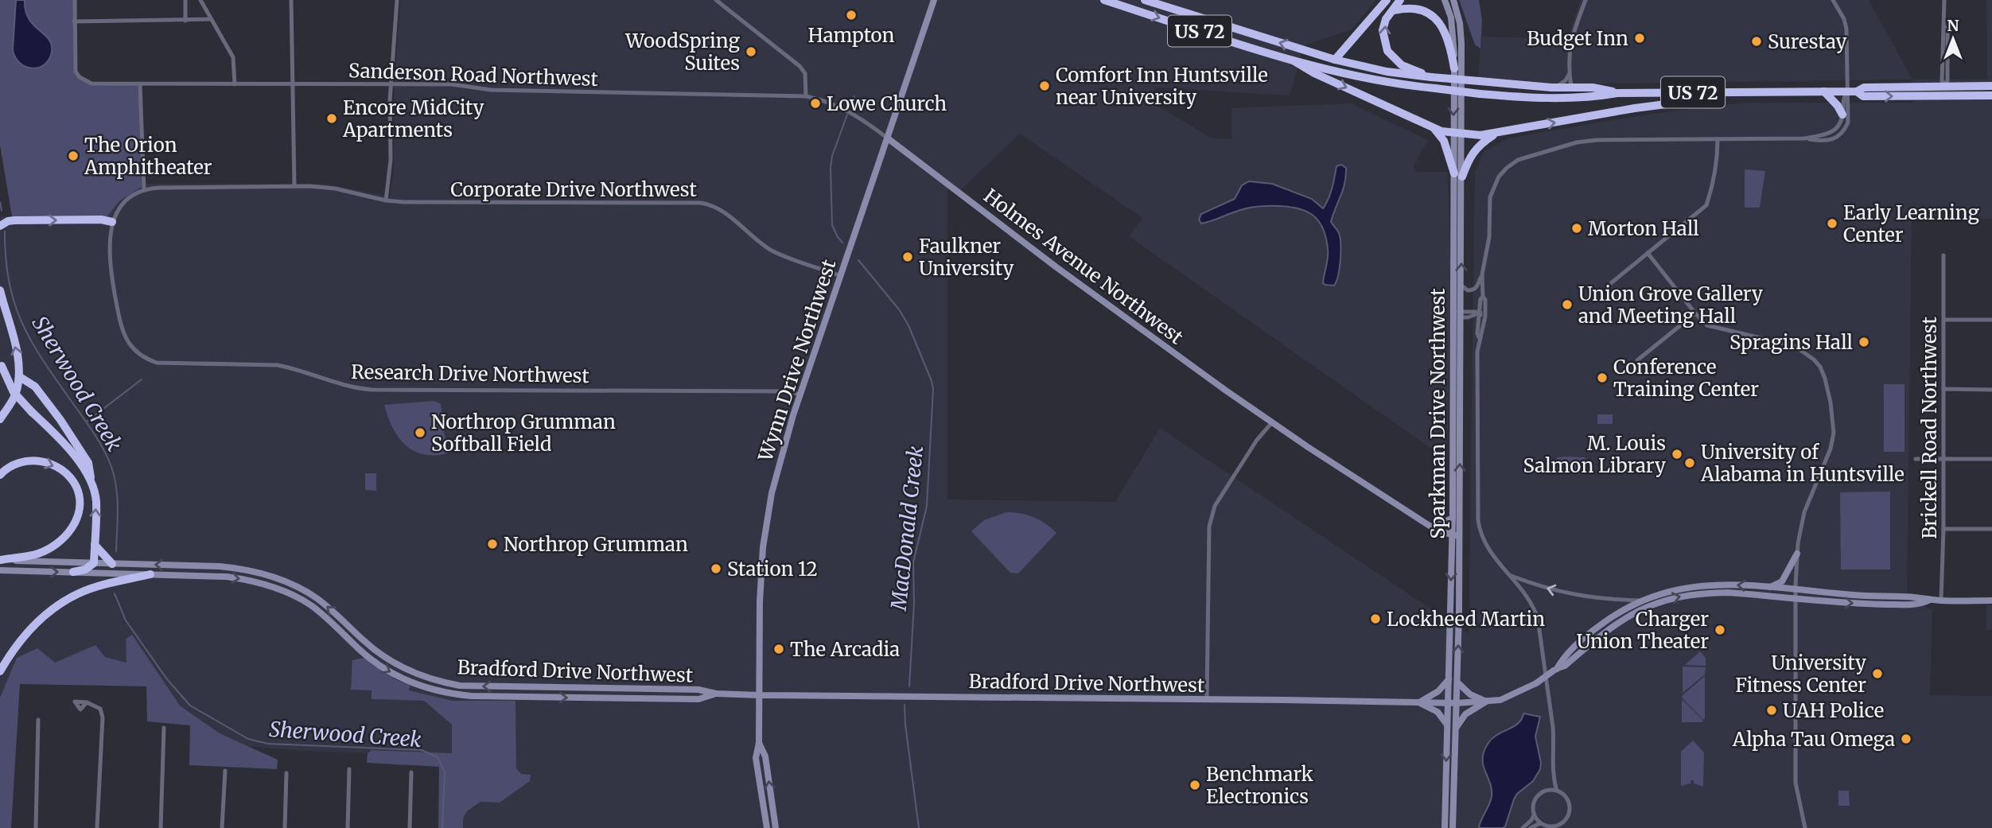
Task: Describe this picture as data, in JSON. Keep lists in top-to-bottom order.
{
  "streets": {
    "highway": ["US 72"],
    "main road": [
      "Holmes Avenue Northwest",
      "Wynn Drive Northwest",
      "Sparkman Drive Northwest",
      "Bradford Drive Northwest"
    ],
    "street": [
      "Sanderson Road Northwest",
      "Corporate Drive Northwest",
      "Research Drive Northwest",
      "Brickell Road Northwest"
    ]
  },
  "crossings": [
    ["Sanderson Road Northwest", "Holmes Avenue Northwest"],
    ["Corporate Drive Northwest", "Wynn Drive Northwest"],
    ["Holmes Avenue Northwest", "Wynn Drive Northwest"],
    ["Holmes Avenue Northwest", "Sparkman Drive Northwest"],
    ["Wynn Drive Northwest", "Research Drive Northwest"],
    ["Wynn Drive Northwest", "Bradford Drive Northwest"],
    ["Sparkman Drive Northwest", "Bradford Drive Northwest"]
  ],
  "water": ["Sherwood Creek", "MacDonald Creek"],
  "places": [
    "Hampton",
    "Budget Inn",
    "Surestay",
    "WoodSpring Suites",
    "Comfort Inn Huntsville near University",
    "Lowe Church",
    "Encore MidCity Apartments",
    "The Orion Amphitheater",
    "Early Learning Center",
    "Morton Hall",
    "Faulkner University",
    "Union Grove Gallery and Meeting Hall",
    "Spragins Hall",
    "Conference Training Center",
    "Northrop Grumman Softball Field",
    "M. Louis Salmon Library",
    "University of Alabama in Huntsville",
    "Northrop Grumman",
    "Station 12",
    "Lockheed Martin",
    "Charger Union Theater",
    "The Arcadia",
    "University Fitness Center",
    "UAH Police",
    "Alpha Tau Omega",
    "Benchmark Electronics"
  ],
  "north": "top"
}
